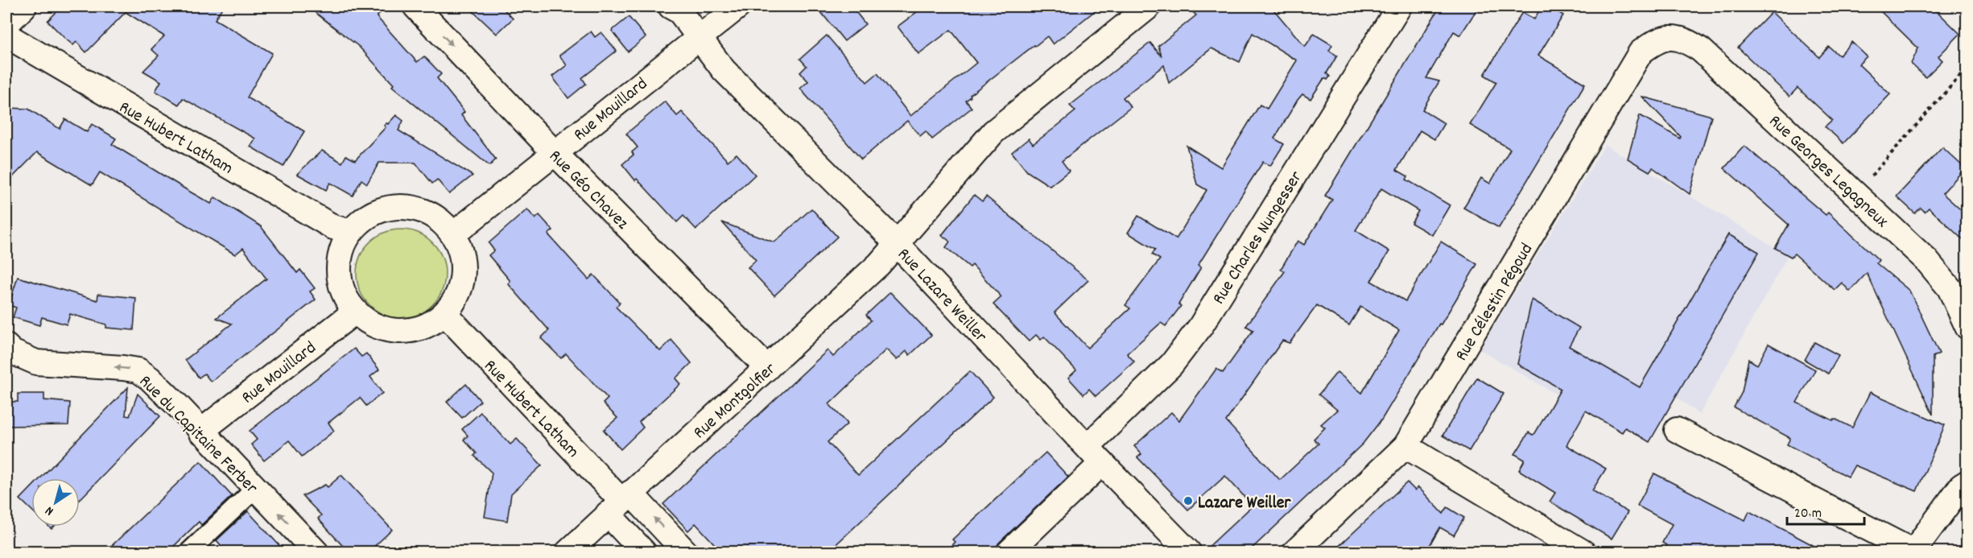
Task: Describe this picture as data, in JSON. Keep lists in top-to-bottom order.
{
  "streets": {
    "street": [
      "Rue Mouillard",
      "Rue Hubert Latham",
      "Rue Georges Legagneux",
      "Rue Géo Chavez",
      "Rue Charles Nungesser",
      "Rue Lazare Weiller",
      "Rue Célestin Pégoud",
      "Rue Montgolfier",
      "Rue du Capitaine Ferber"
    ]
  },
  "crossings": [
    ["Rue Mouillard", "Rue Hubert Latham"],
    ["Rue Mouillard", "Rue Géo Chavez"],
    ["Rue Mouillard", "Rue Lazare Weiller"],
    ["Rue Mouillard", "Rue du Capitaine Ferber"],
    ["Rue Hubert Latham", "Rue Montgolfier"],
    ["Rue Georges Legagneux", "Rue Célestin Pégoud"],
    ["Rue Géo Chavez", "Rue Montgolfier"],
    ["Rue Charles Nungesser", "Rue Lazare Weiller"],
    ["Rue Lazare Weiller", "Rue Montgolfier"]
  ],
  "one_way": ["Rue Géo Chavez", "Rue du Capitaine Ferber"],
  "places": ["Lazare Weiller"],
  "scale_bar": "20 m",
  "north": "bottom left"
}
